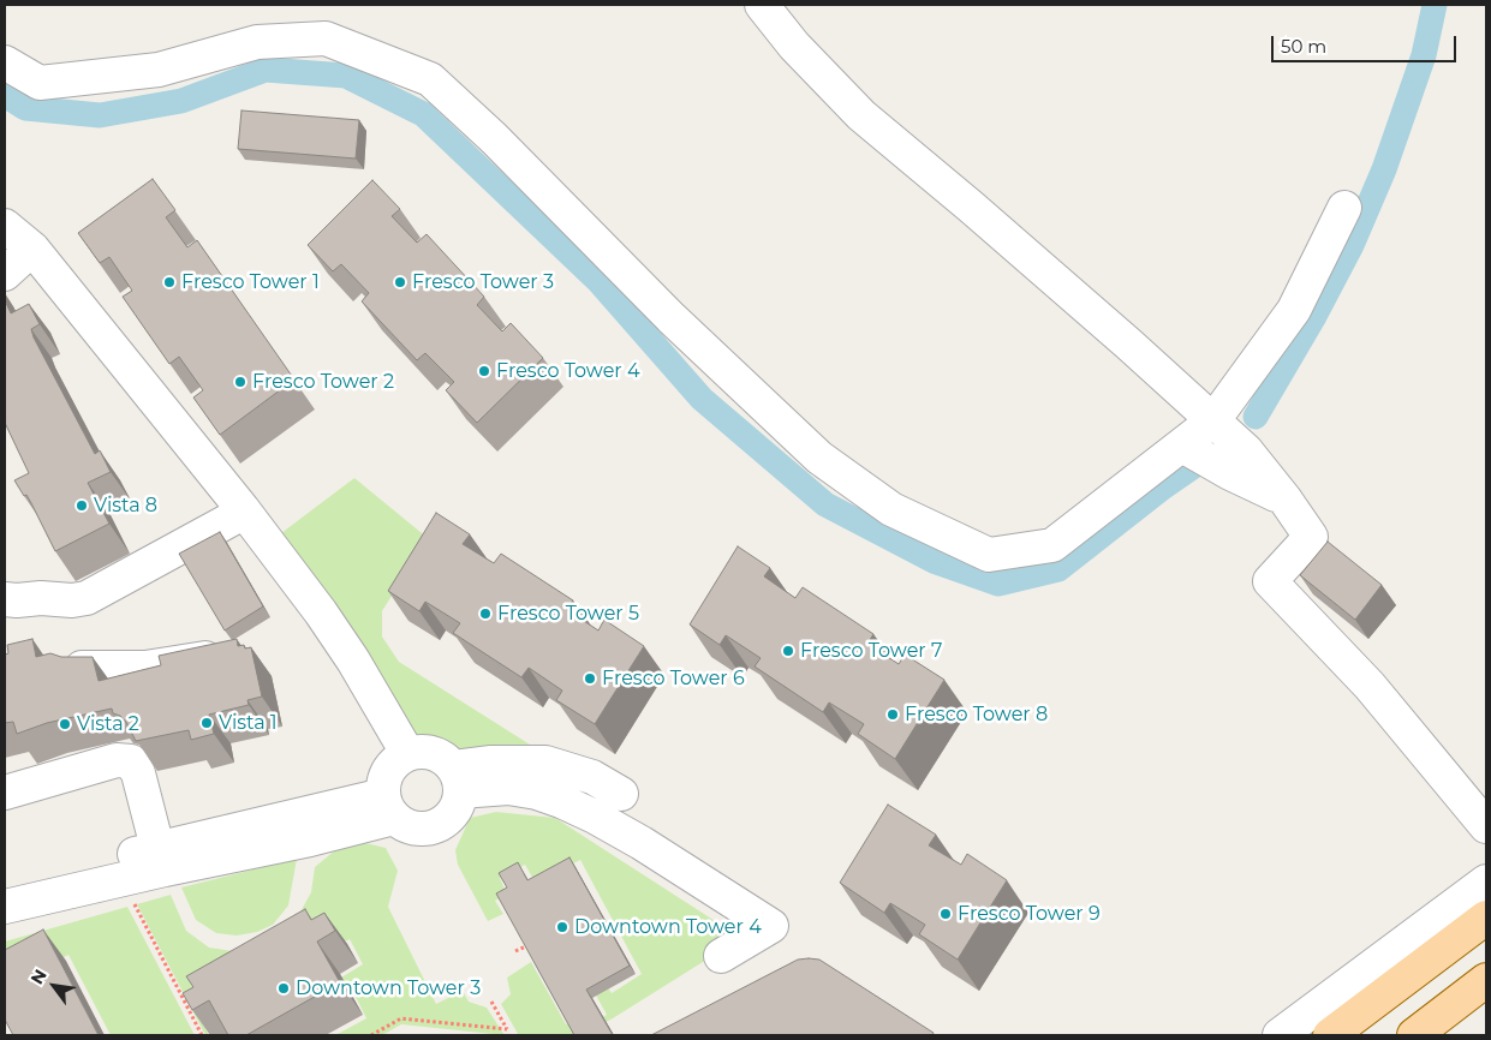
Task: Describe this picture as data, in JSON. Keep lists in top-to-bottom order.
{
  "places": [
    "Fresco Tower 1",
    "Fresco Tower 3",
    "Fresco Tower 4",
    "Fresco Tower 2",
    "Vista 8",
    "Fresco Tower 5",
    "Fresco Tower 7",
    "Fresco Tower 6",
    "Fresco Tower 8",
    "Vista 1",
    "Vista 2",
    "Fresco Tower 9",
    "Downtown Tower 4",
    "Downtown Tower 3"
  ],
  "scale_bar": "50 m",
  "north": "top left"
}
